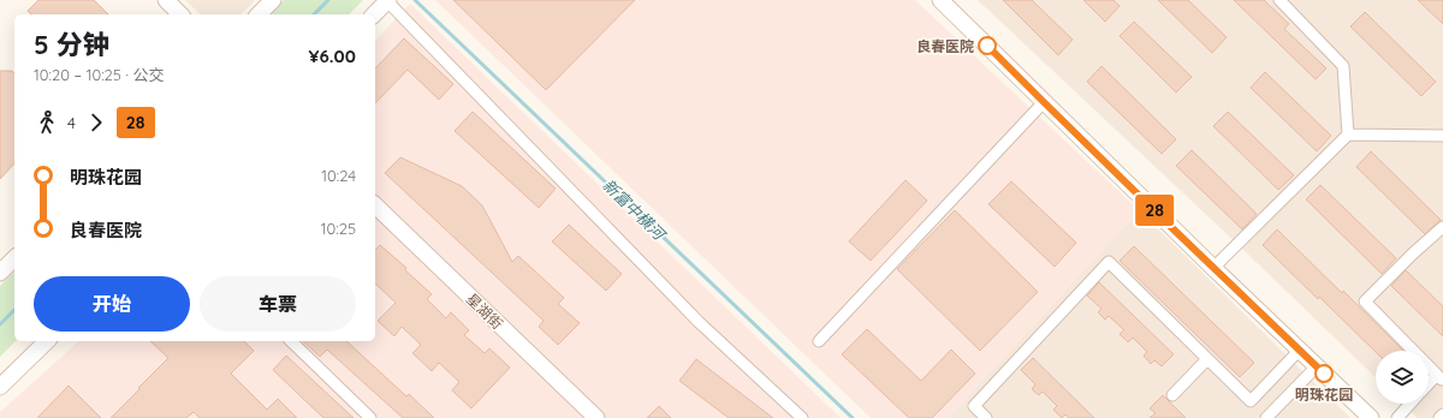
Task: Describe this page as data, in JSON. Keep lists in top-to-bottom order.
{
  "streets": {
    "street": ["星湖街"]
  },
  "water": ["新富中横河"],
  "places": ["良春医院", "明珠花园"],
  "lines": ["bus line 28"],
  "page": {
    "on_map": "28",
    "heading": ["5 分钟", "10:20 – 10:25 · 公交", "¥6.00"],
    "legs": ["4", "28"],
    "list": [
      {
        "name": "明珠花园",
        "value": "10:24"
      },
      {
        "name": "良春医院",
        "value": "10:25"
      }
    ],
    "buttons": ["开始", "车票"]
  }
}
